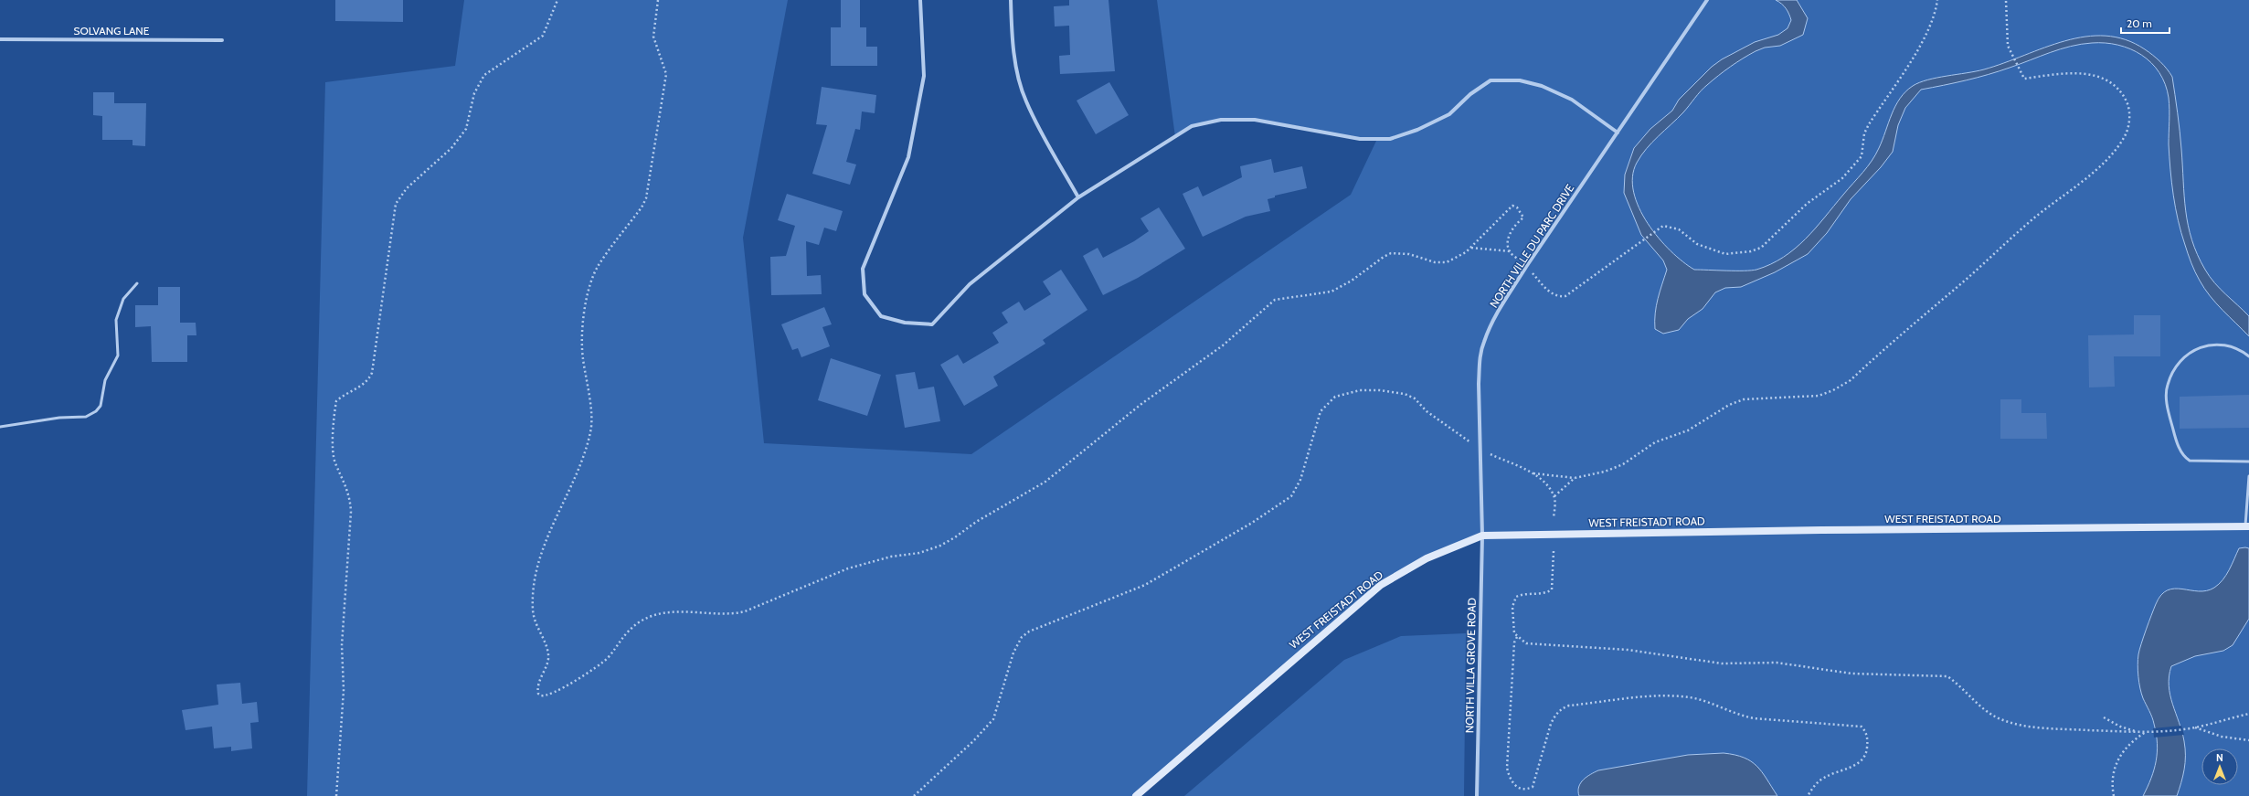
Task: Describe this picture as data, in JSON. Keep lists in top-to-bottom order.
{
  "streets": {
    "street": [
      "SOLVANG LANE",
      "NORTH VILLE DU PARC DRIVE",
      "WEST FREISTADT ROAD",
      "NORTH VILLA GROVE ROAD"
    ]
  },
  "crossings": [
    ["NORTH VILLE DU PARC DRIVE", "WEST FREISTADT ROAD"],
    ["NORTH VILLE DU PARC DRIVE", "NORTH VILLA GROVE ROAD"],
    ["WEST FREISTADT ROAD", "NORTH VILLA GROVE ROAD"]
  ],
  "scale_bar": "20 m",
  "north": "top"
}
